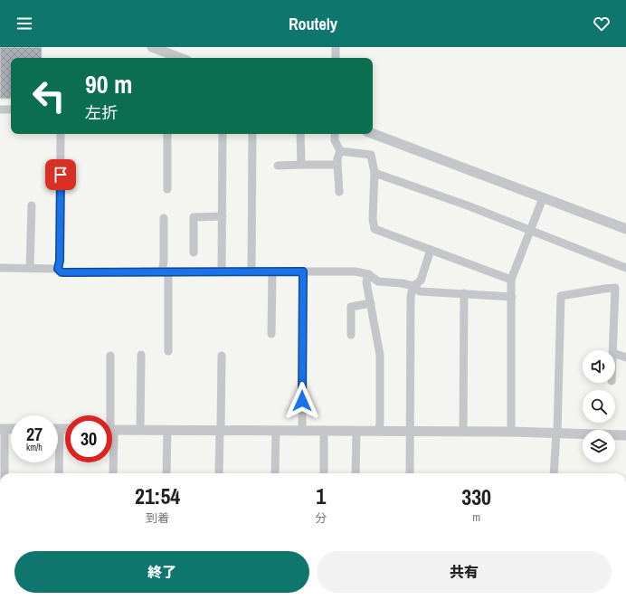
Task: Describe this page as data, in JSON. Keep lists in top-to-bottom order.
{
  "page": {
    "header": "Routely",
    "turn": ["90 m", "左折"],
    "speed": "27 km/h",
    "limit": "30",
    "eta": [
      "21:54",
      "到着",
      "1",
      "分",
      "330",
      "m"
    ],
    "buttons": ["終了", "共有"]
  }
}
